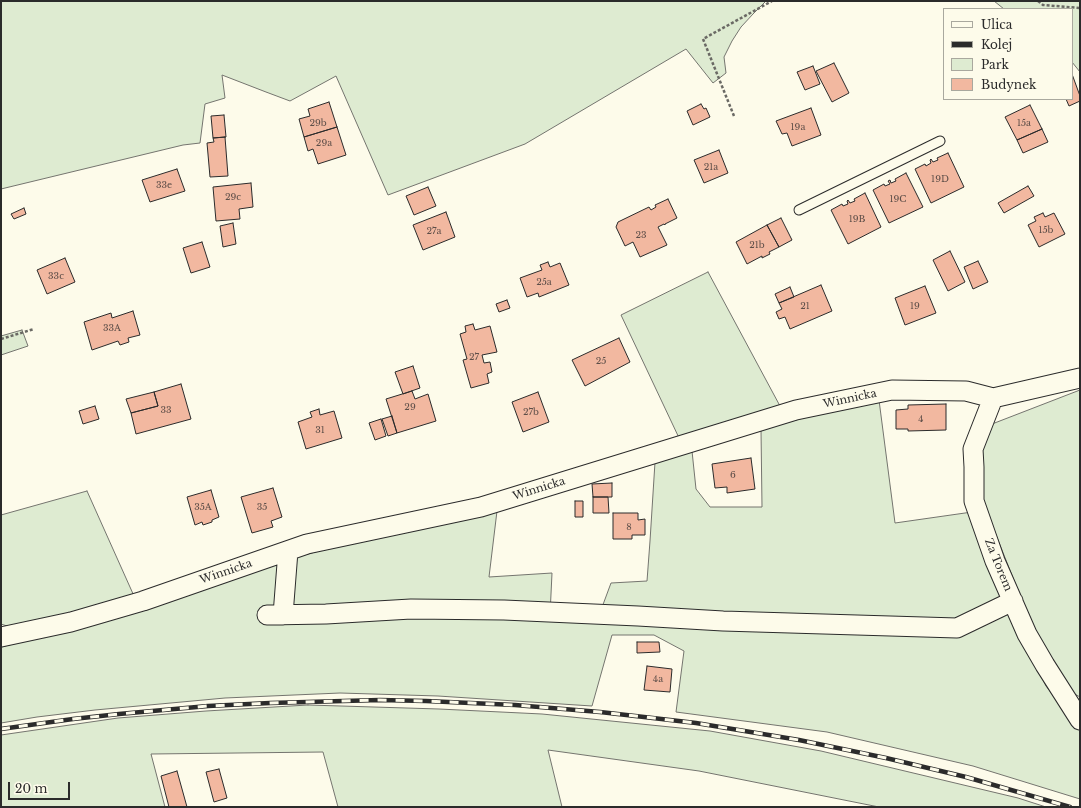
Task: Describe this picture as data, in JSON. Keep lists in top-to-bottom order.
{
  "streets": {
    "street": ["Winnicka", "Za Torem"]
  },
  "crossings": [
    ["Winnicka", "Za Torem"]
  ],
  "house_numbers": [
    "29b",
    "15a",
    "19a",
    "29a",
    "21a",
    "19D",
    "33e",
    "29c",
    "19C",
    "19B",
    "15b",
    "27a",
    "23",
    "21b",
    "33c",
    "25a",
    "21",
    "19",
    "33A",
    "27",
    "25",
    "29",
    "33",
    "27b",
    "4",
    "31",
    "6",
    "35A",
    "35",
    "8",
    "4a"
  ],
  "legend": [
    "Ulica",
    "Kolej",
    "Park",
    "Budynek"
  ],
  "scale_bar": "20 m"
}
